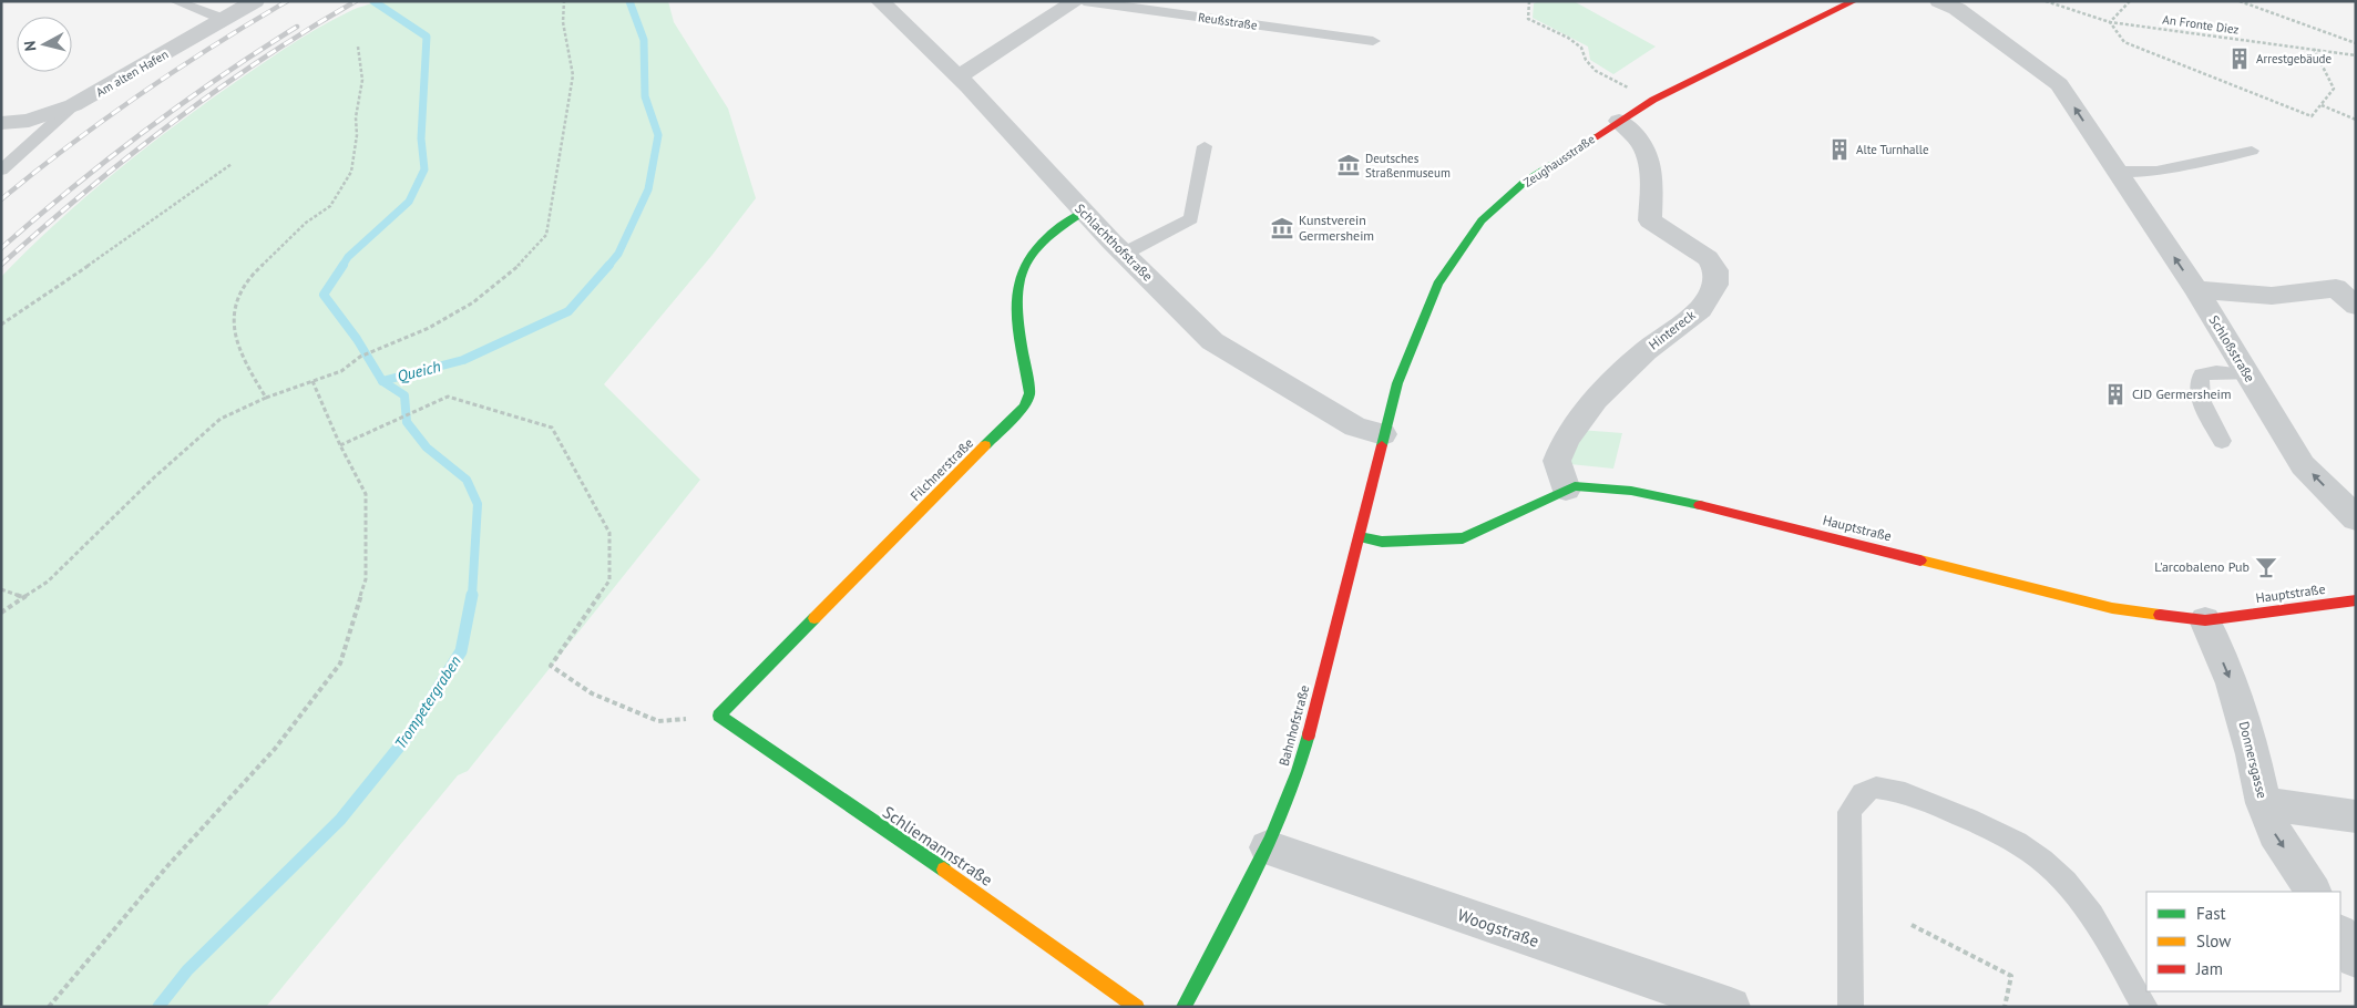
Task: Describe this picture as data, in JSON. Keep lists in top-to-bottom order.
{
  "streets": {
    "street": [
      "Am alten Hafen",
      "Zeughausstraße",
      "Schlachthofstraße",
      "Hintereck",
      "Schloßstraße",
      "Filchnerstraße",
      "Hauptstraße",
      "Bahnhofstraße",
      "Donnersgasse",
      "Schliemannstraße",
      "Woogstraße"
    ],
    "lane": ["Reußstraße"],
    "path": ["An Fronte Diez"]
  },
  "crossings": [
    ["Zeughausstraße", "Schlachthofstraße"],
    ["Zeughausstraße", "Hintereck"],
    ["Zeughausstraße", "Bahnhofstraße"],
    ["Schlachthofstraße", "Filchnerstraße"],
    ["Schlachthofstraße", "Bahnhofstraße"],
    ["Hintereck", "Hauptstraße"],
    ["Filchnerstraße", "Schliemannstraße"],
    ["Hauptstraße", "Bahnhofstraße"],
    ["Hauptstraße", "Donnersgasse"],
    ["Bahnhofstraße", "Woogstraße"]
  ],
  "one_way": ["Schloßstraße", "Donnersgasse"],
  "water": ["Queich", "Trompetergraben"],
  "places": {
    "building": ["Arrestgebäude", "Alte Turnhalle", "CJD Germersheim"],
    "museum": ["Deutsches Straßenmuseum", "Kunstverein Germersheim"],
    "bar": ["L'arcobaleno Pub"]
  },
  "legend": ["Fast", "Slow", "Jam"],
  "north": "left"
}
